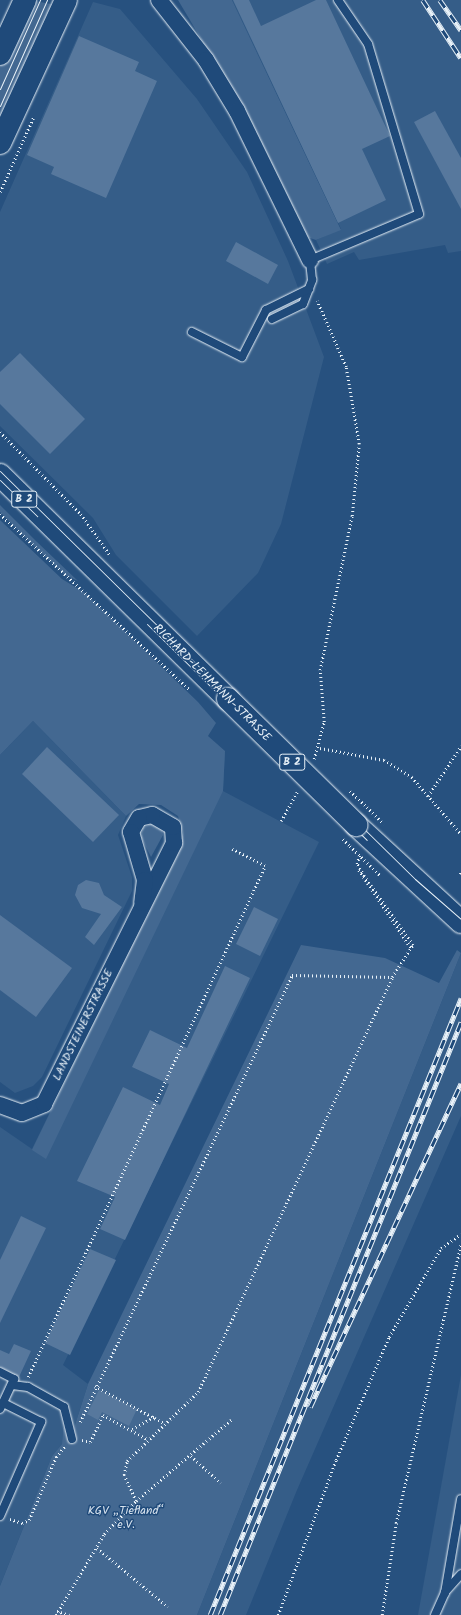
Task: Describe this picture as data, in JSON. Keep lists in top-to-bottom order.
{
  "streets": {
    "main road": ["B 2", "RICHARD-LEHMANN-STRASSE"],
    "street": ["LANDSTEINERSTRASSE"]
  },
  "parks": ["KGV „Tiefland“ e.V."]
}
